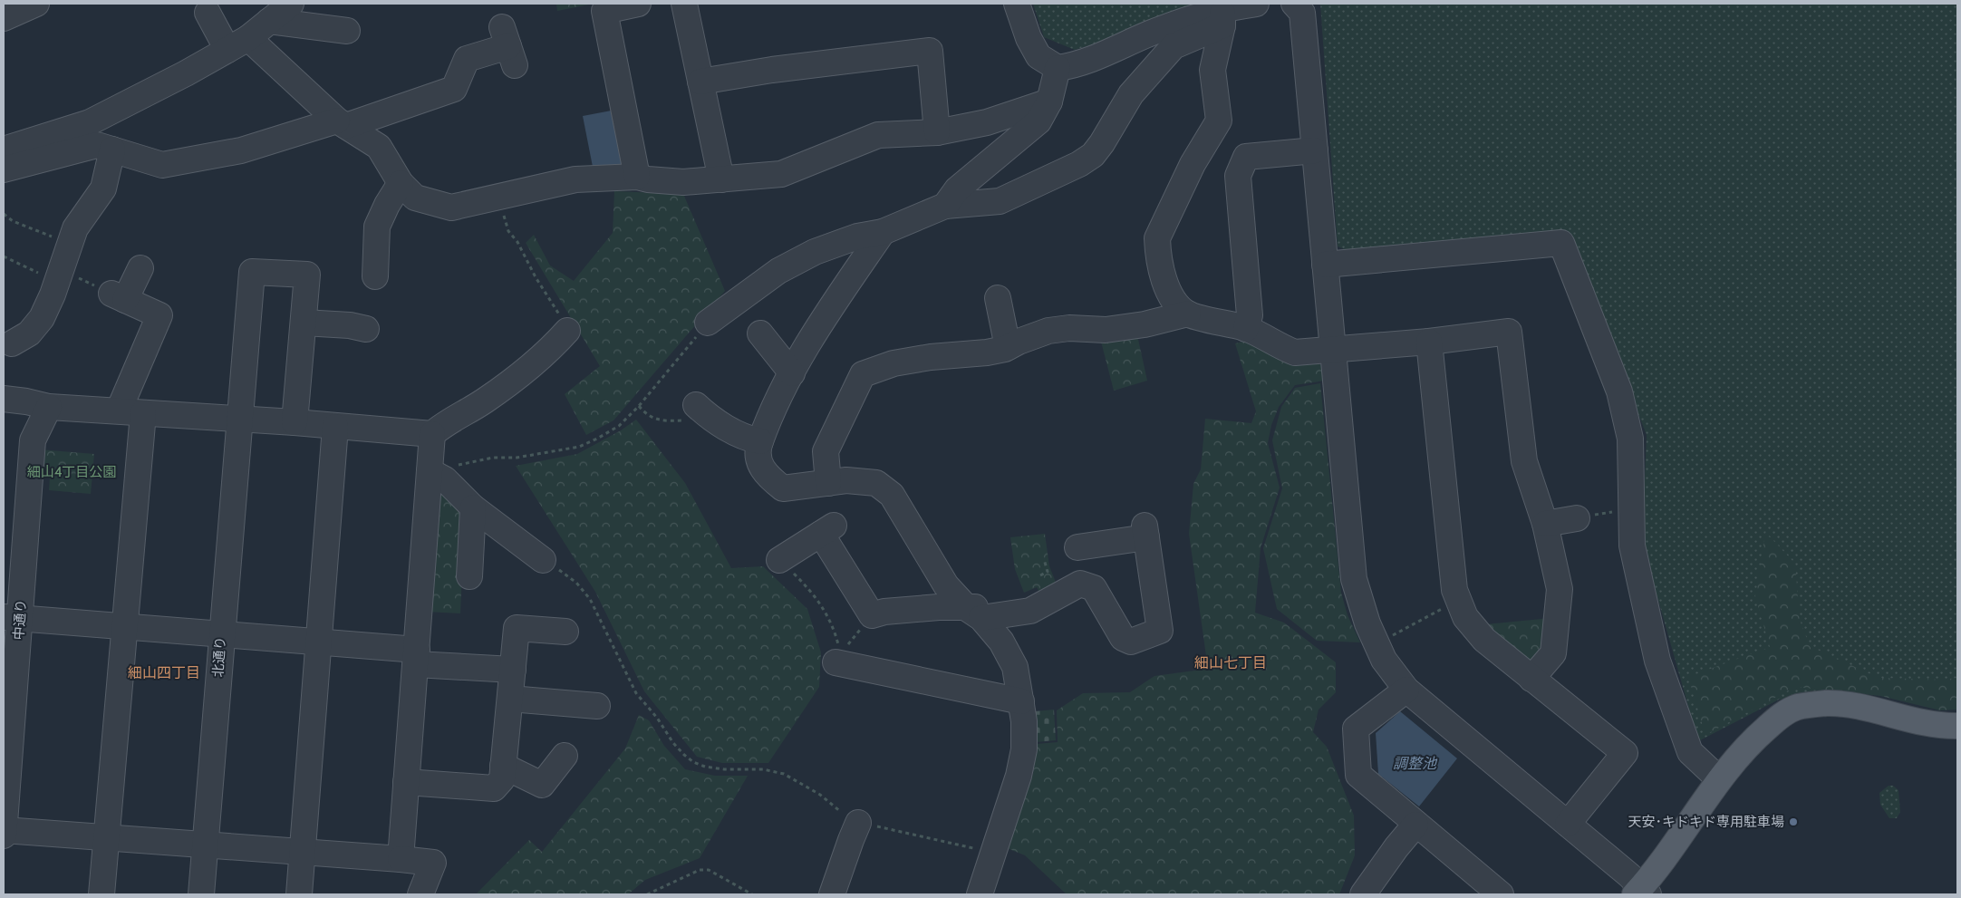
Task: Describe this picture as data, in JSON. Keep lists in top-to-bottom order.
{
  "streets": {
    "street": ["中通り", "北通り"]
  },
  "districts": ["細山七丁目", "細山四丁目"],
  "water": ["調整池"],
  "parks": ["細山4丁目公園"],
  "places": ["天安･キドキド専用駐車場"]
}
